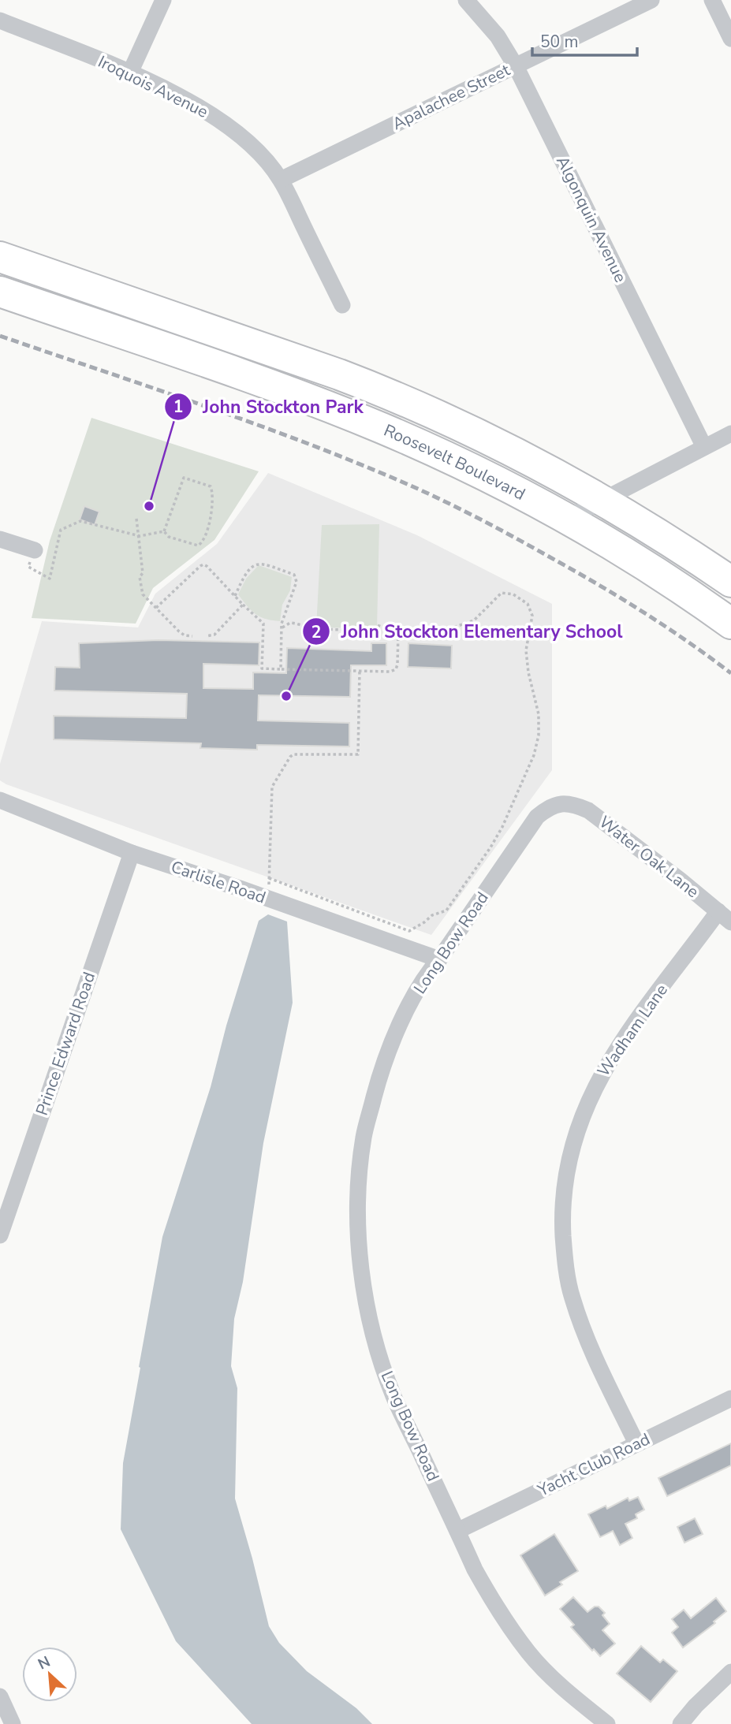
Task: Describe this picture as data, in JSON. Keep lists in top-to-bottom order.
{
  "streets": {
    "highway": ["Roosevelt Boulevard"],
    "street": [
      "Iroquois Avenue",
      "Apalachee Street",
      "Algonquin Avenue",
      "Water Oak Lane",
      "Carlisle Road",
      "Long Bow Road",
      "Wadham Lane",
      "Prince Edward Road",
      "Yacht Club Road"
    ]
  },
  "crossings": [
    ["Iroquois Avenue", "Apalachee Street"],
    ["Apalachee Street", "Algonquin Avenue"],
    ["Water Oak Lane", "Long Bow Road"],
    ["Water Oak Lane", "Wadham Lane"],
    ["Carlisle Road", "Long Bow Road"],
    ["Carlisle Road", "Prince Edward Road"],
    ["Long Bow Road", "Yacht Club Road"],
    ["Wadham Lane", "Yacht Club Road"]
  ],
  "places": ["John Stockton Park", "John Stockton Elementary School"],
  "scale_bar": "50 m",
  "north": "top left"
}
